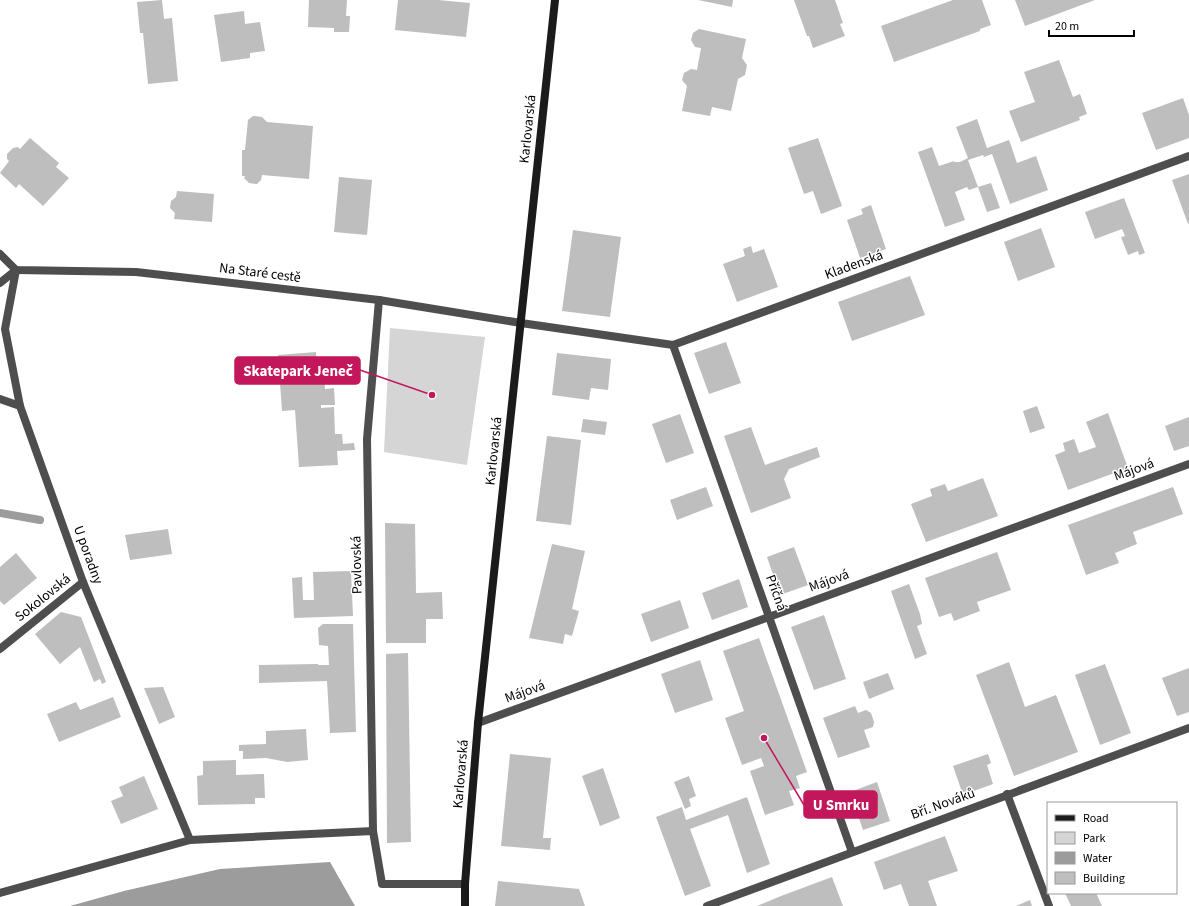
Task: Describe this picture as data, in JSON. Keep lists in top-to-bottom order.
{
  "streets": {
    "main road": ["Karlovarská"],
    "street": [
      "Kladenská",
      "Na Staré cestě",
      "Májová",
      "U poradny",
      "Pavlovská",
      "Příčná",
      "Sokolovská",
      "Bří. Nováků"
    ]
  },
  "crossings": [
    ["Karlovarská", "Kladenská"],
    ["Karlovarská", "Na Staré cestě"],
    ["Karlovarská", "Májová"],
    ["Karlovarská", "Pavlovská"],
    ["Kladenská", "Na Staré cestě"],
    ["Kladenská", "Příčná"],
    ["Na Staré cestě", "U poradny"],
    ["Na Staré cestě", "Pavlovská"],
    ["Májová", "Příčná"],
    ["U poradny", "Sokolovská"],
    ["Příčná", "Bří. Nováků"]
  ],
  "places": ["Skatepark Jeneč", "U Smrku"],
  "legend": [
    "Road",
    "Park",
    "Water",
    "Building"
  ],
  "scale_bar": "20 m"
}
